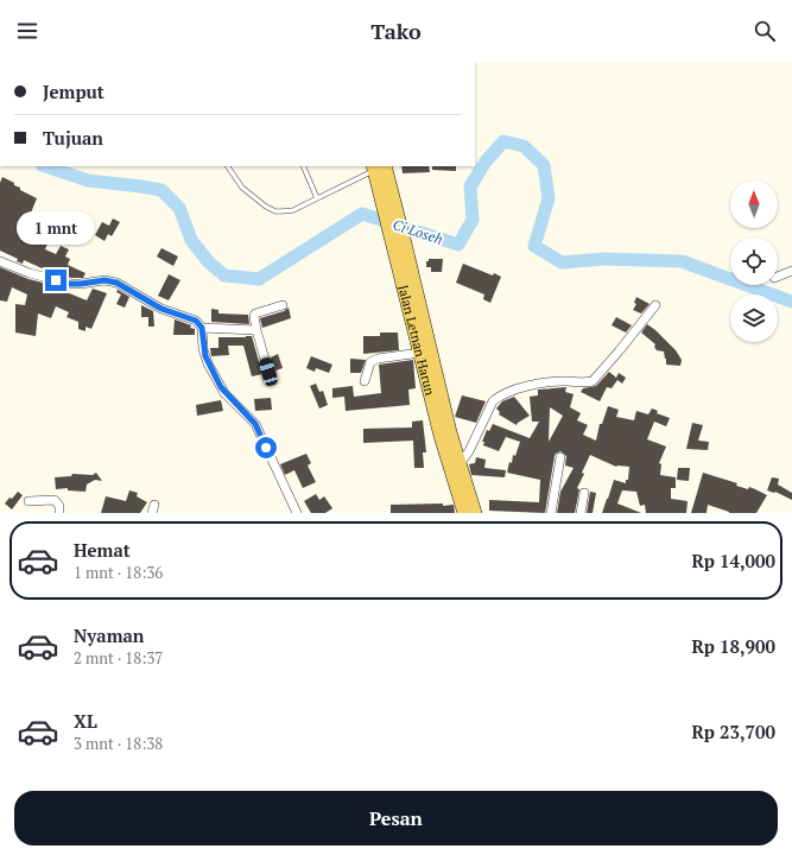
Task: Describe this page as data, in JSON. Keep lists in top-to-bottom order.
{
  "streets": {
    "main road": ["Jalan Letnan Harun"]
  },
  "water": ["Ci Loseh"],
  "north": "top",
  "page": {
    "header": "Tako",
    "banner": ["Jemput", "Tujuan"],
    "bubble": "1 mnt",
    "list": [
      {
        "name": "Hemat",
        "note": "1 mnt · 18:36",
        "value": "Rp 14,000"
      },
      {
        "name": "Nyaman",
        "note": "2 mnt · 18:37",
        "value": "Rp 18,900"
      },
      {
        "name": "XL",
        "note": "3 mnt · 18:38",
        "value": "Rp 23,700"
      }
    ],
    "buttons": "Pesan"
  }
}
